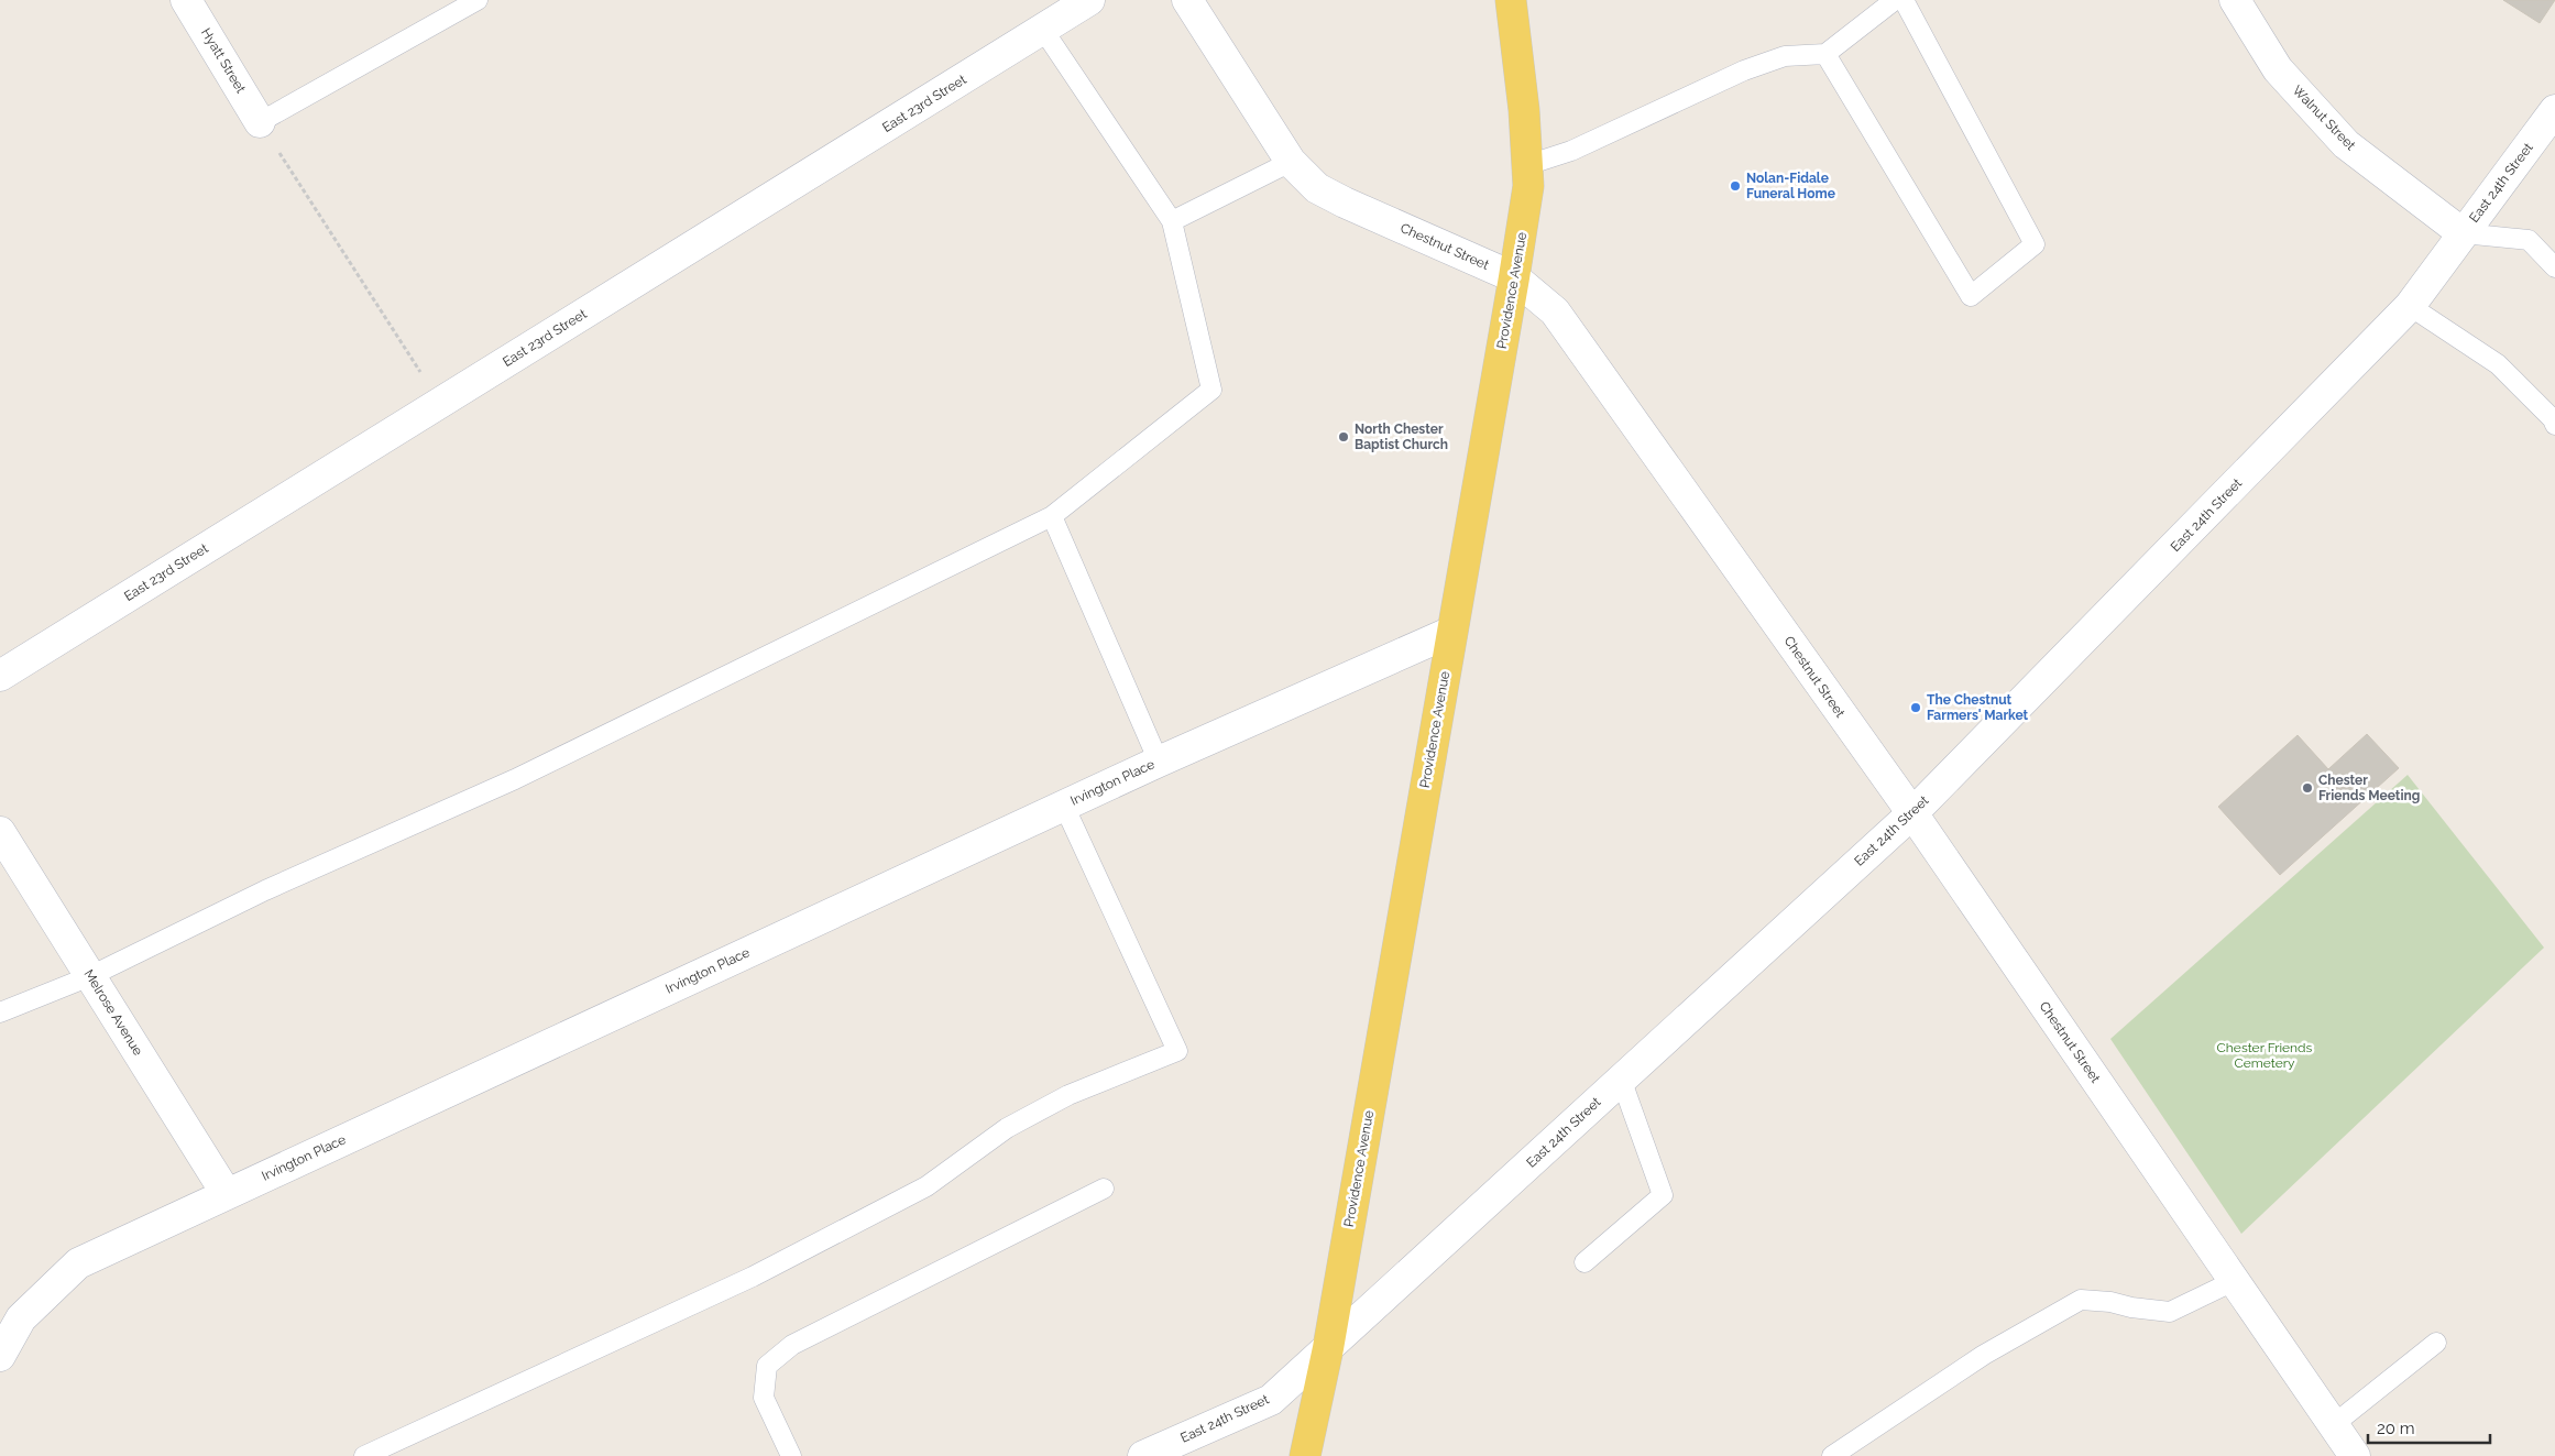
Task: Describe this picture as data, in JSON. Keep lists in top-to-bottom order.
{
  "streets": {
    "main road": ["Providence Avenue"],
    "street": [
      "Hyatt Street",
      "East 23rd Street",
      "Walnut Street",
      "East 24th Street",
      "Chestnut Street",
      "Irvington Place",
      "Melrose Avenue"
    ]
  },
  "crossings": [
    ["Walnut Street", "East 24th Street"],
    ["East 24th Street", "Chestnut Street"],
    ["East 24th Street", "Providence Avenue"],
    ["Chestnut Street", "Providence Avenue"],
    ["Providence Avenue", "Irvington Place"],
    ["Irvington Place", "Melrose Avenue"]
  ],
  "parks": ["Chester Friends Cemetery"],
  "places": [
    "Nolan-Fidale Funeral Home",
    "North Chester Baptist Church",
    "The Chestnut Farmers' Market",
    "Chester Friends Meeting"
  ],
  "scale_bar": "20 m"
}
